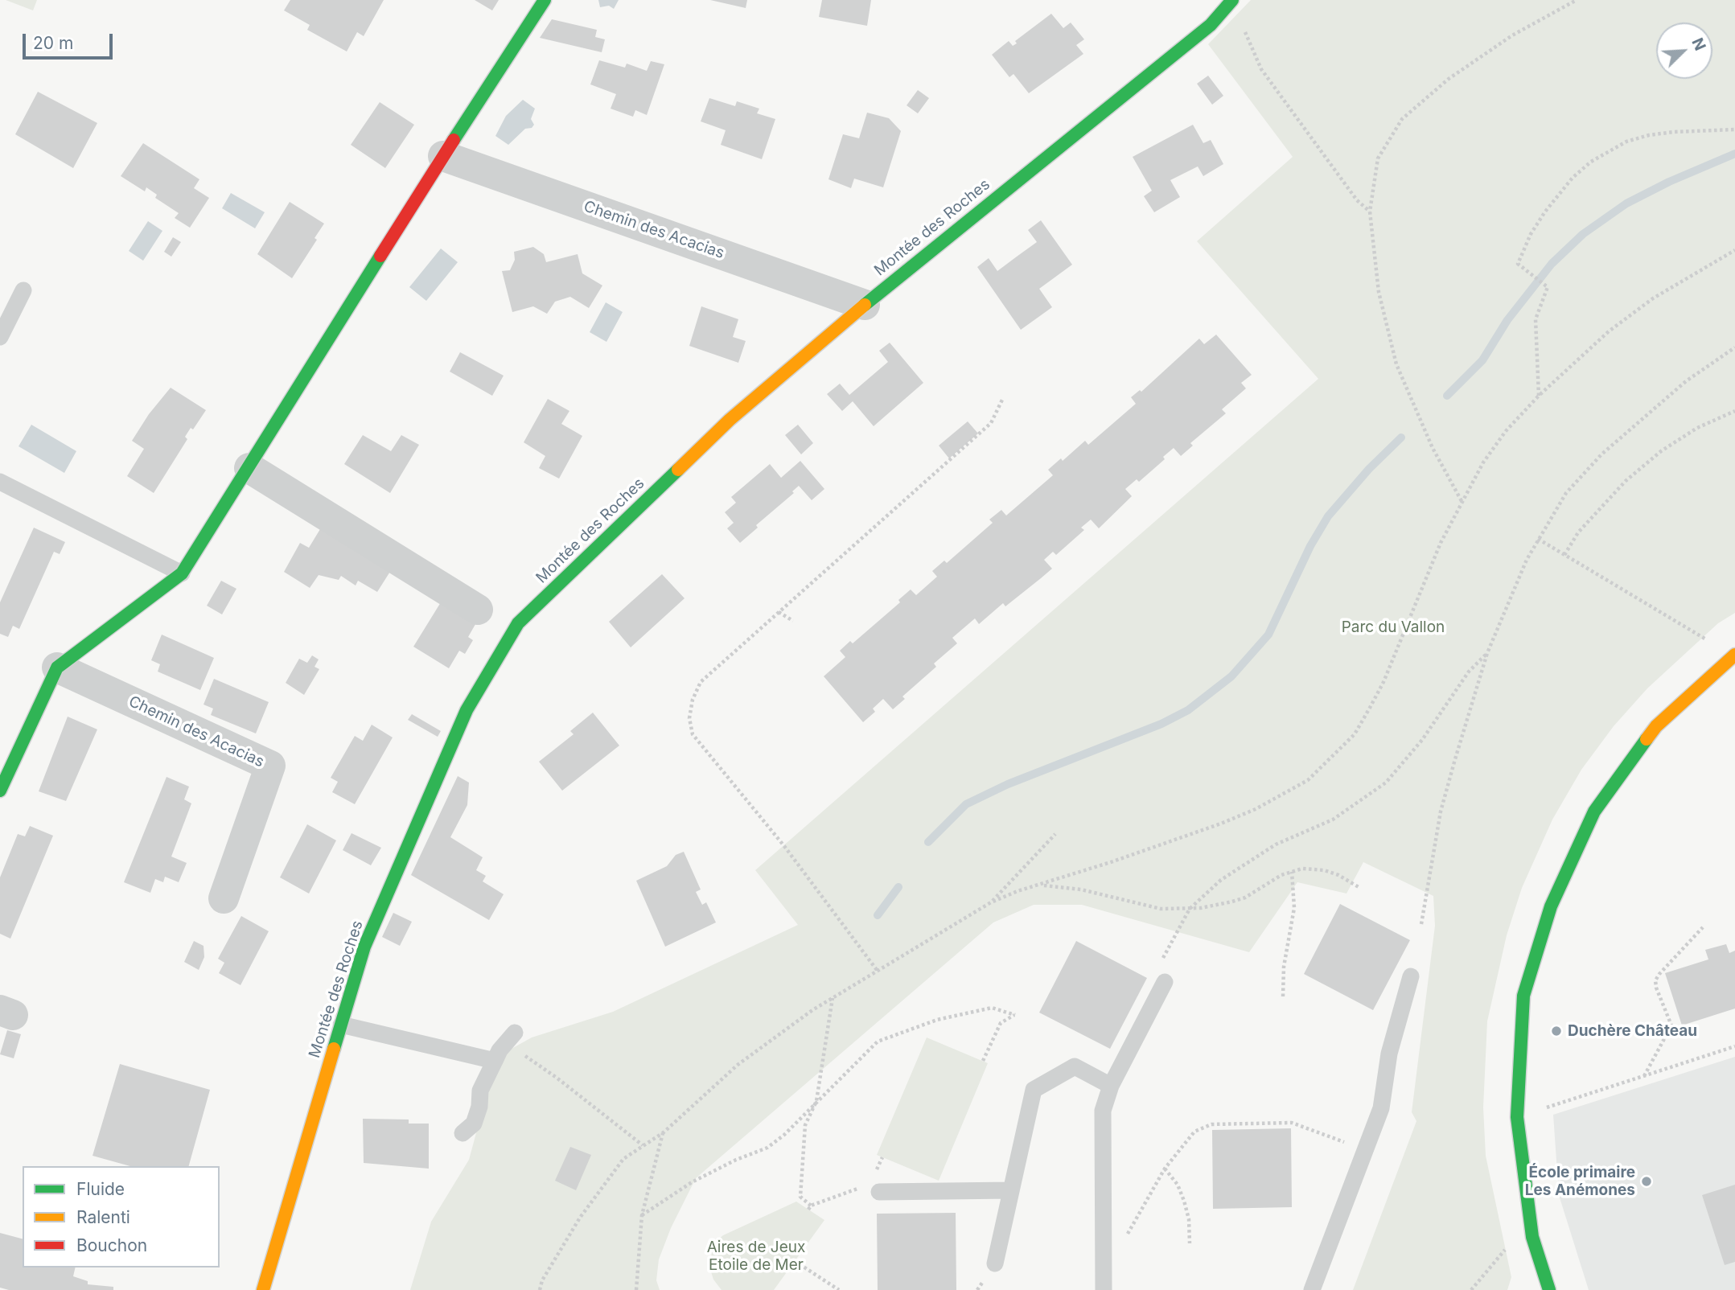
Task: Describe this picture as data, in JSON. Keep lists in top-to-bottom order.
{
  "streets": {
    "street": ["Montée des Roches", "Chemin des Acacias"]
  },
  "crossings": [
    ["Montée des Roches", "Chemin des Acacias"]
  ],
  "parks": ["Parc du Vallon", "Aires de Jeux Etoile de Mer"],
  "places": ["Duchère Château", "École primaire Les Anémones"],
  "legend": ["Fluide", "Ralenti", "Bouchon"],
  "scale_bar": "20 m",
  "north": "top right"
}
